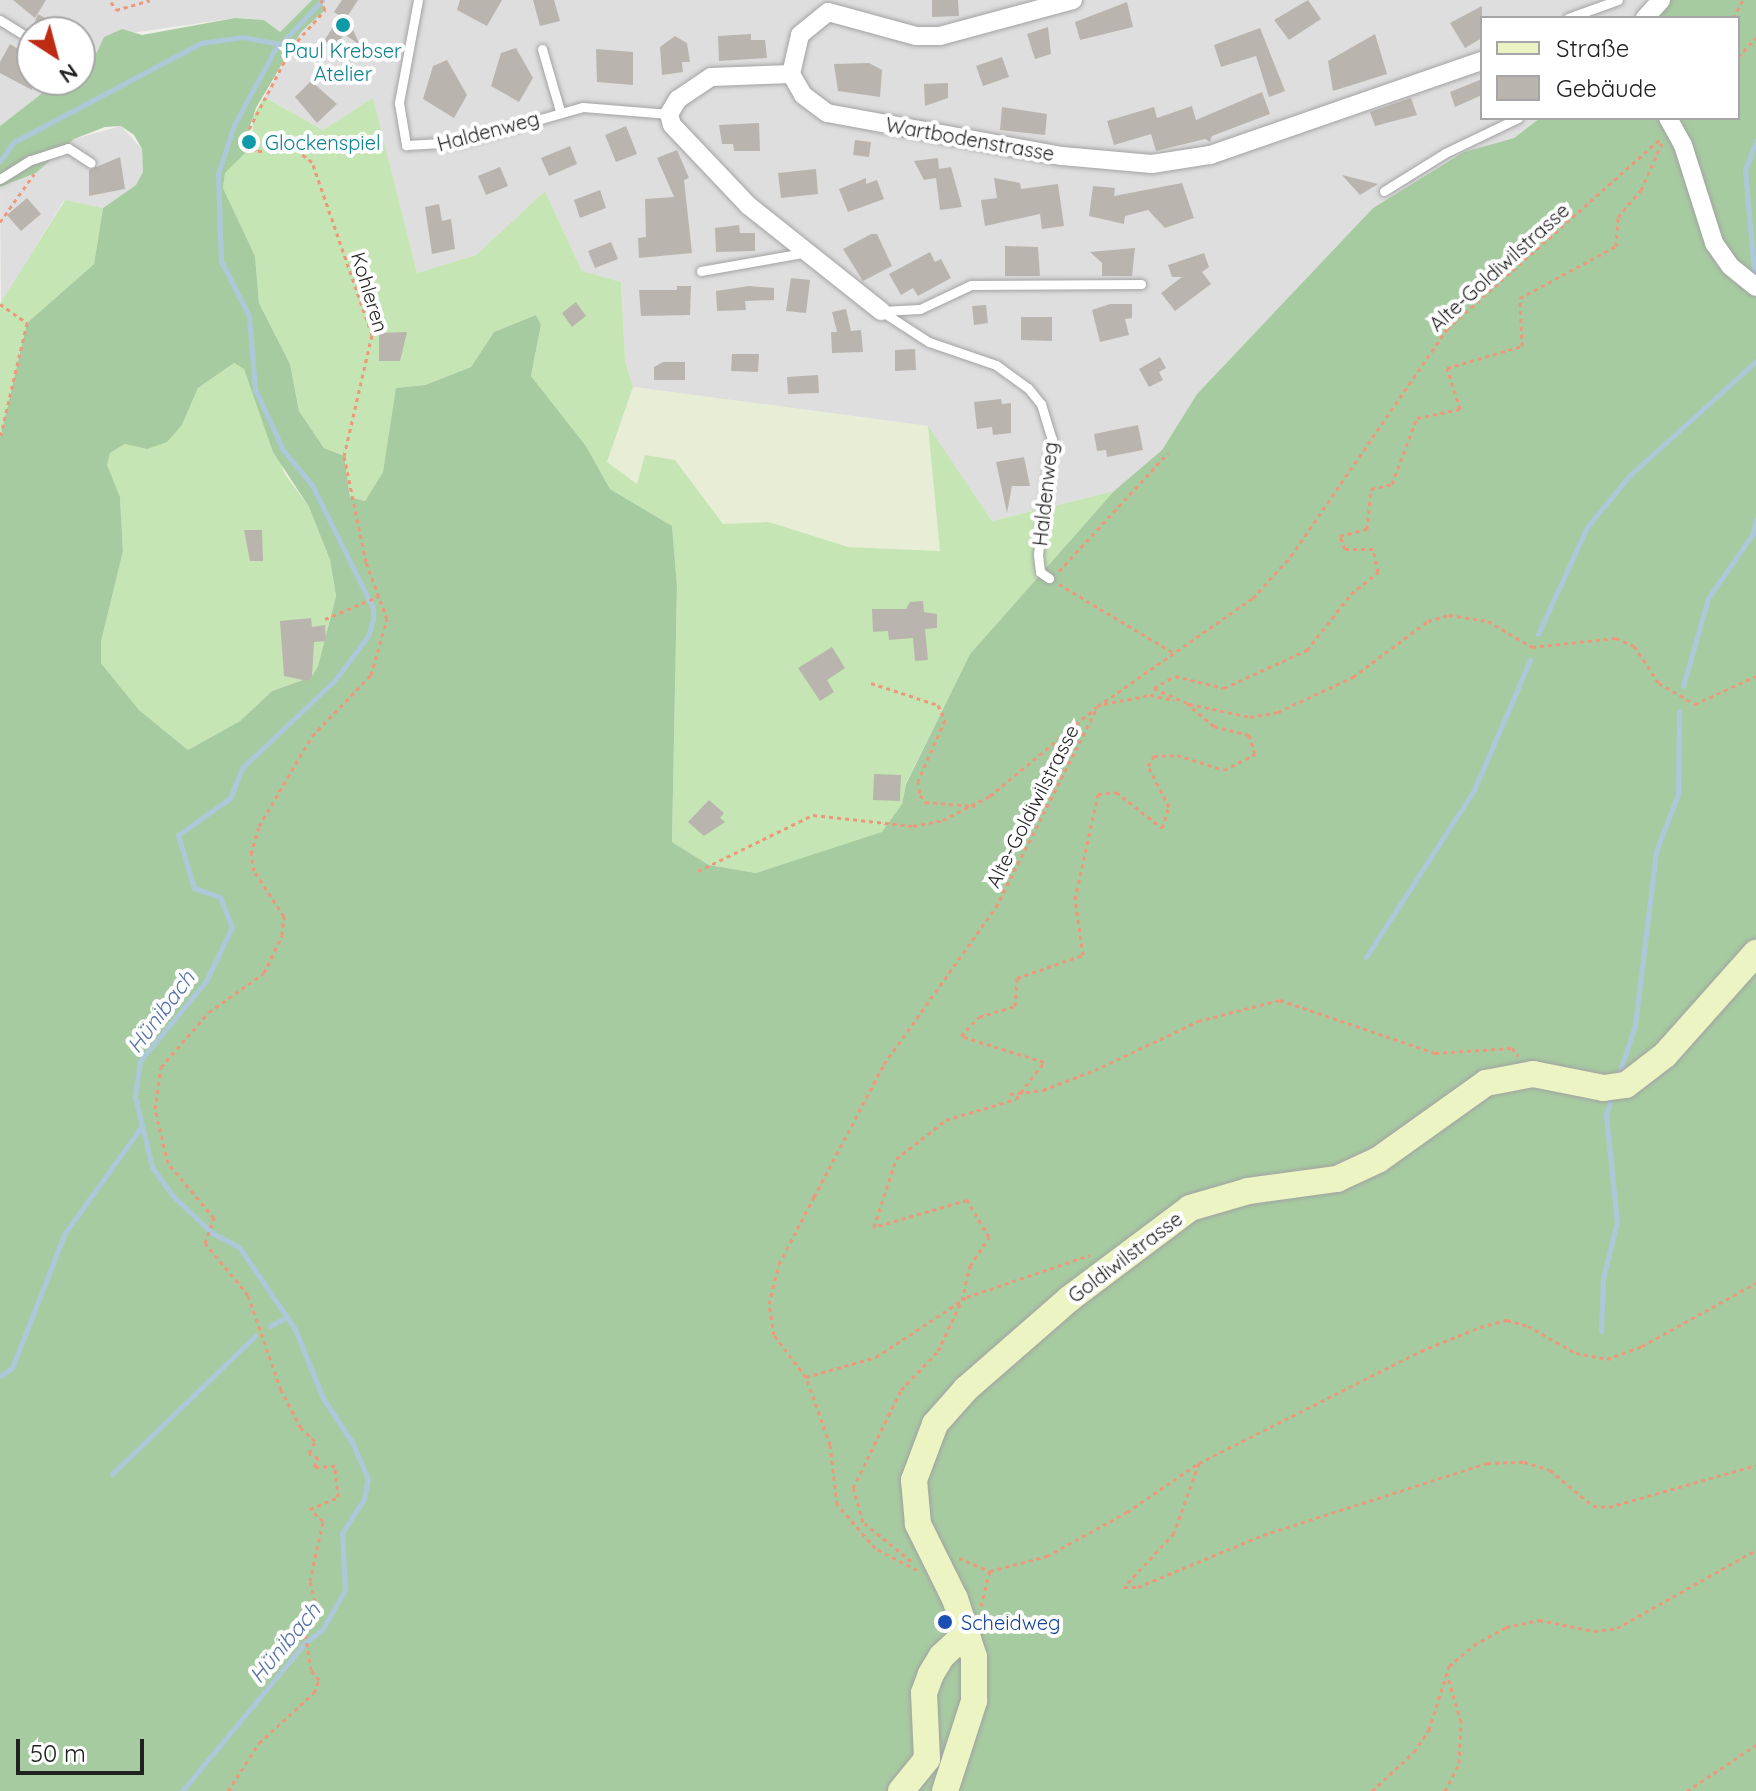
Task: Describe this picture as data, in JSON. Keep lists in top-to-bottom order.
{
  "streets": {
    "street": ["Haldenweg", "Wartbodenstrasse", "Goldiwilstrasse"],
    "path": ["Alte-Goldiwilstrasse", "Kohleren"]
  },
  "crossings": [
    ["Alte-Goldiwilstrasse", "Goldiwilstrasse"]
  ],
  "water": ["Hünibach"],
  "places": ["Paul Krebser Atelier", "Glockenspiel", "Scheidweg"],
  "legend": ["Straße", "Gebäude"],
  "scale_bar": "50 m",
  "north": "bottom right"
}
